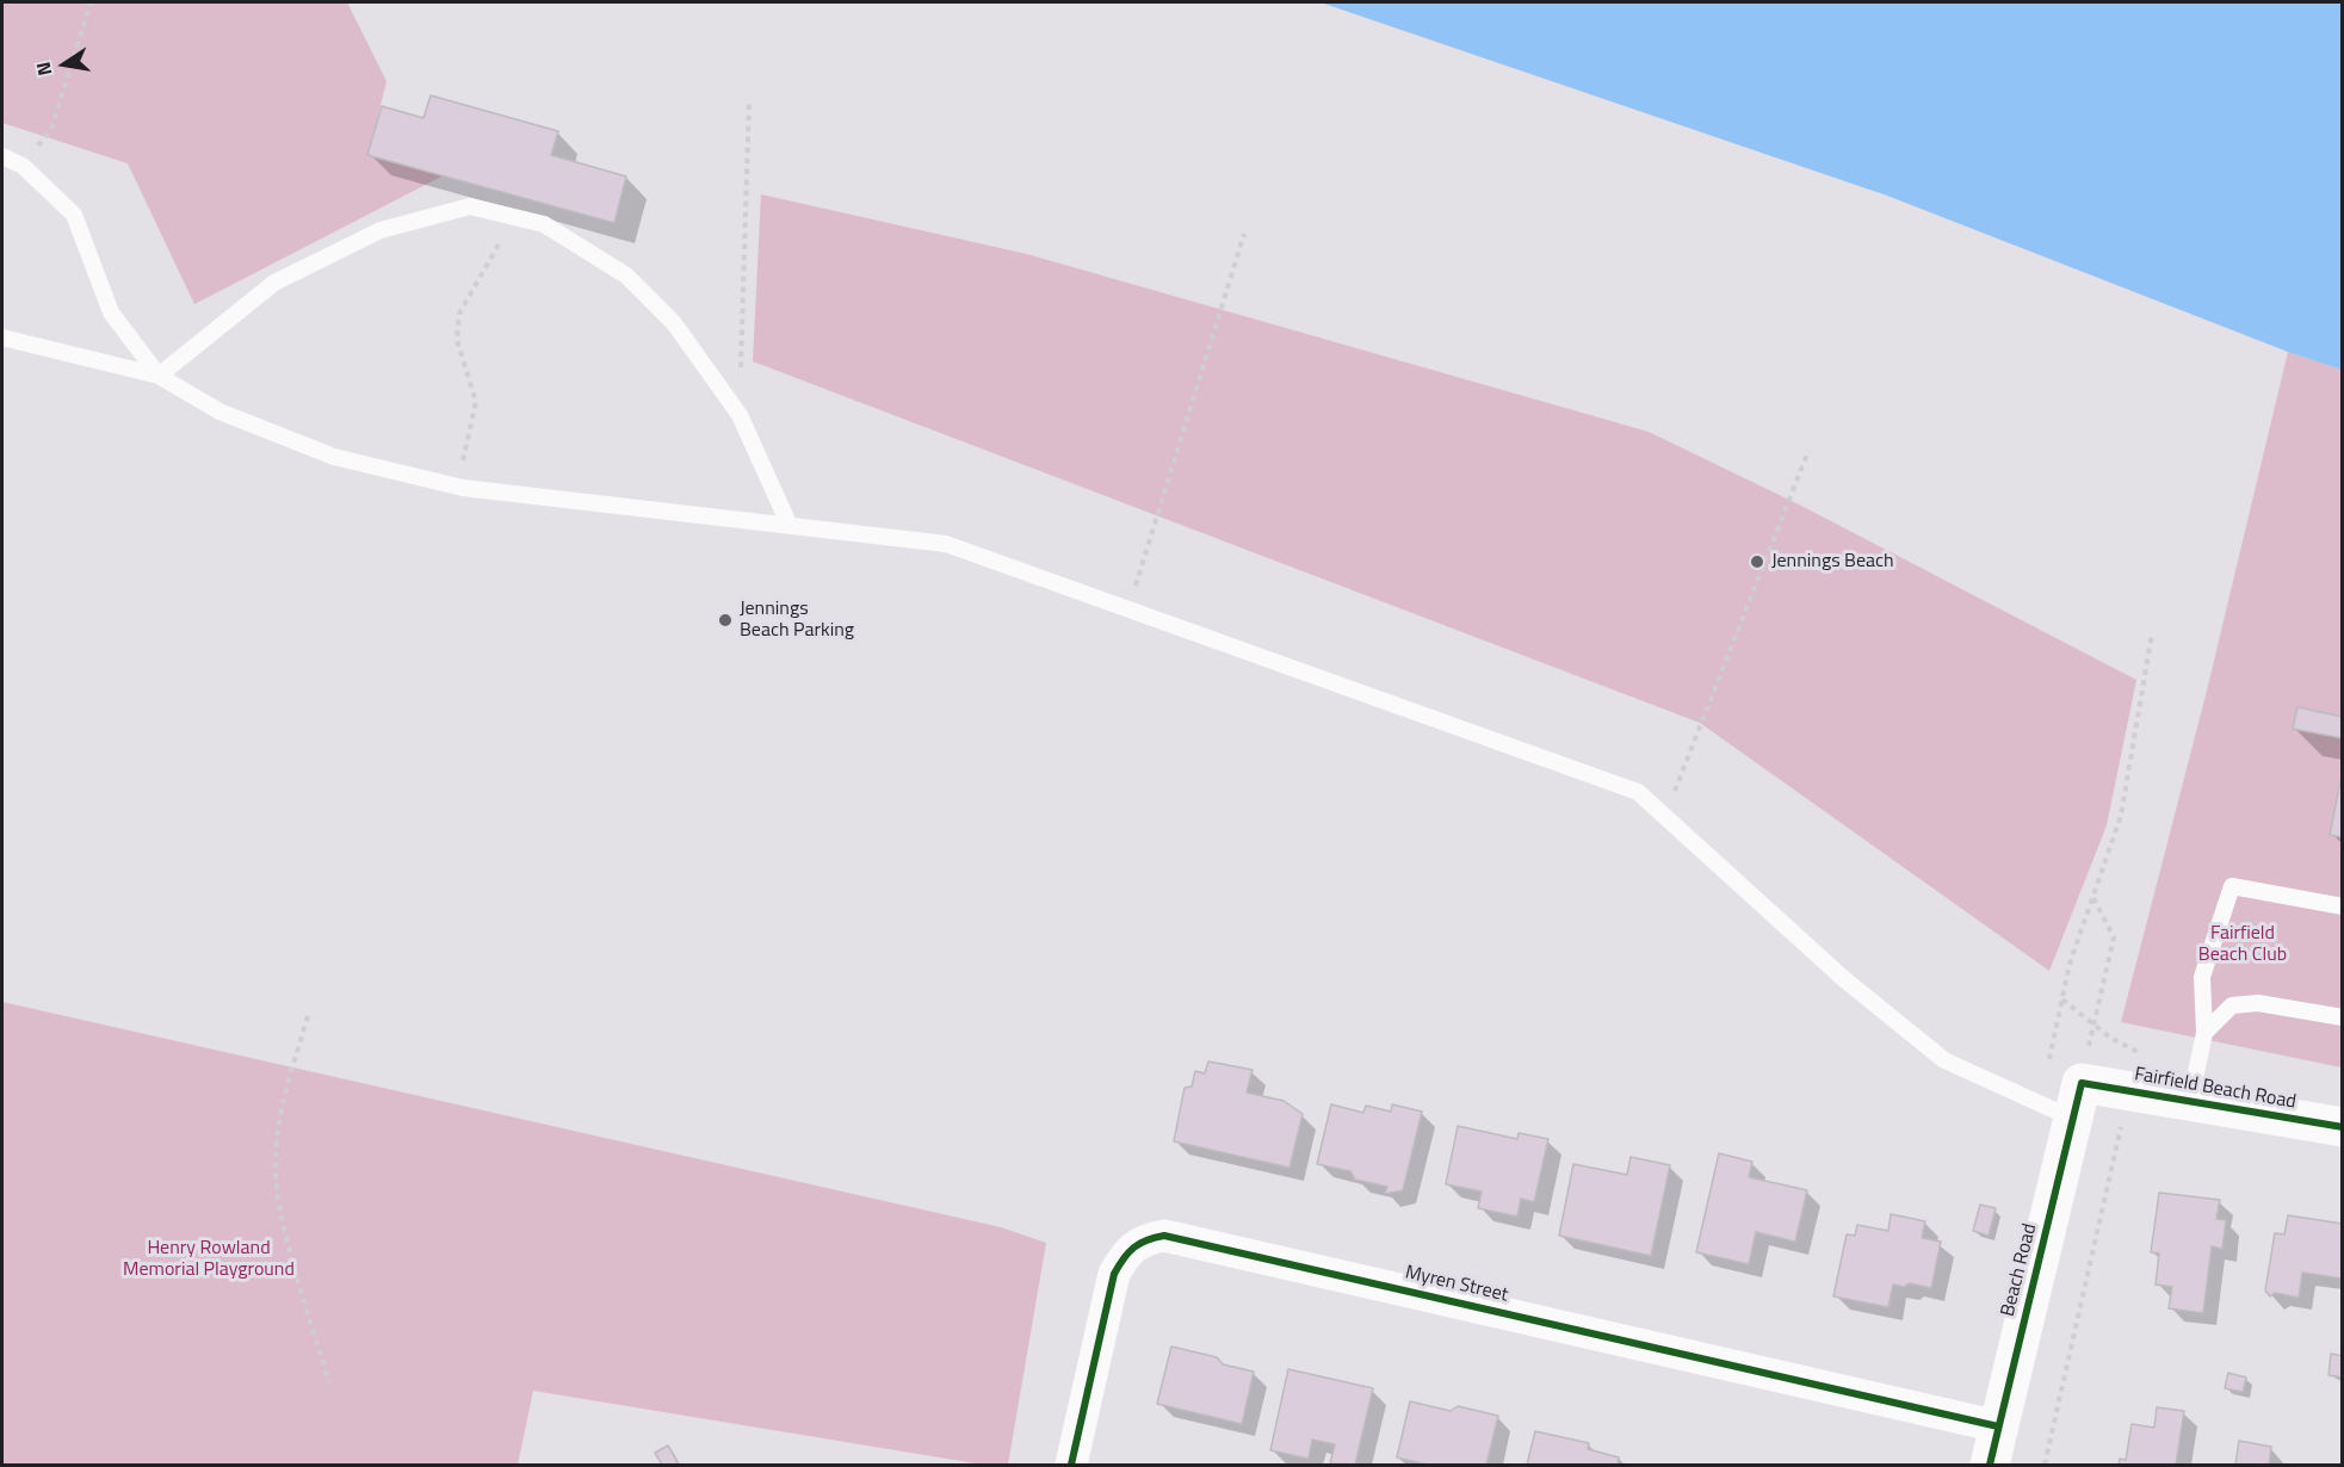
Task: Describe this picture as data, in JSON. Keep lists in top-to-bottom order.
{
  "streets": {
    "street": ["Fairfield Beach Road", "Beach Road", "Myren Street"]
  },
  "crossings": [
    ["Fairfield Beach Road", "Beach Road"],
    ["Beach Road", "Myren Street"]
  ],
  "parks": ["Fairfield Beach Club", "Henry Rowland Memorial Playground"],
  "places": ["Jennings Beach", "Jennings Beach Parking"],
  "north": "left"
}
